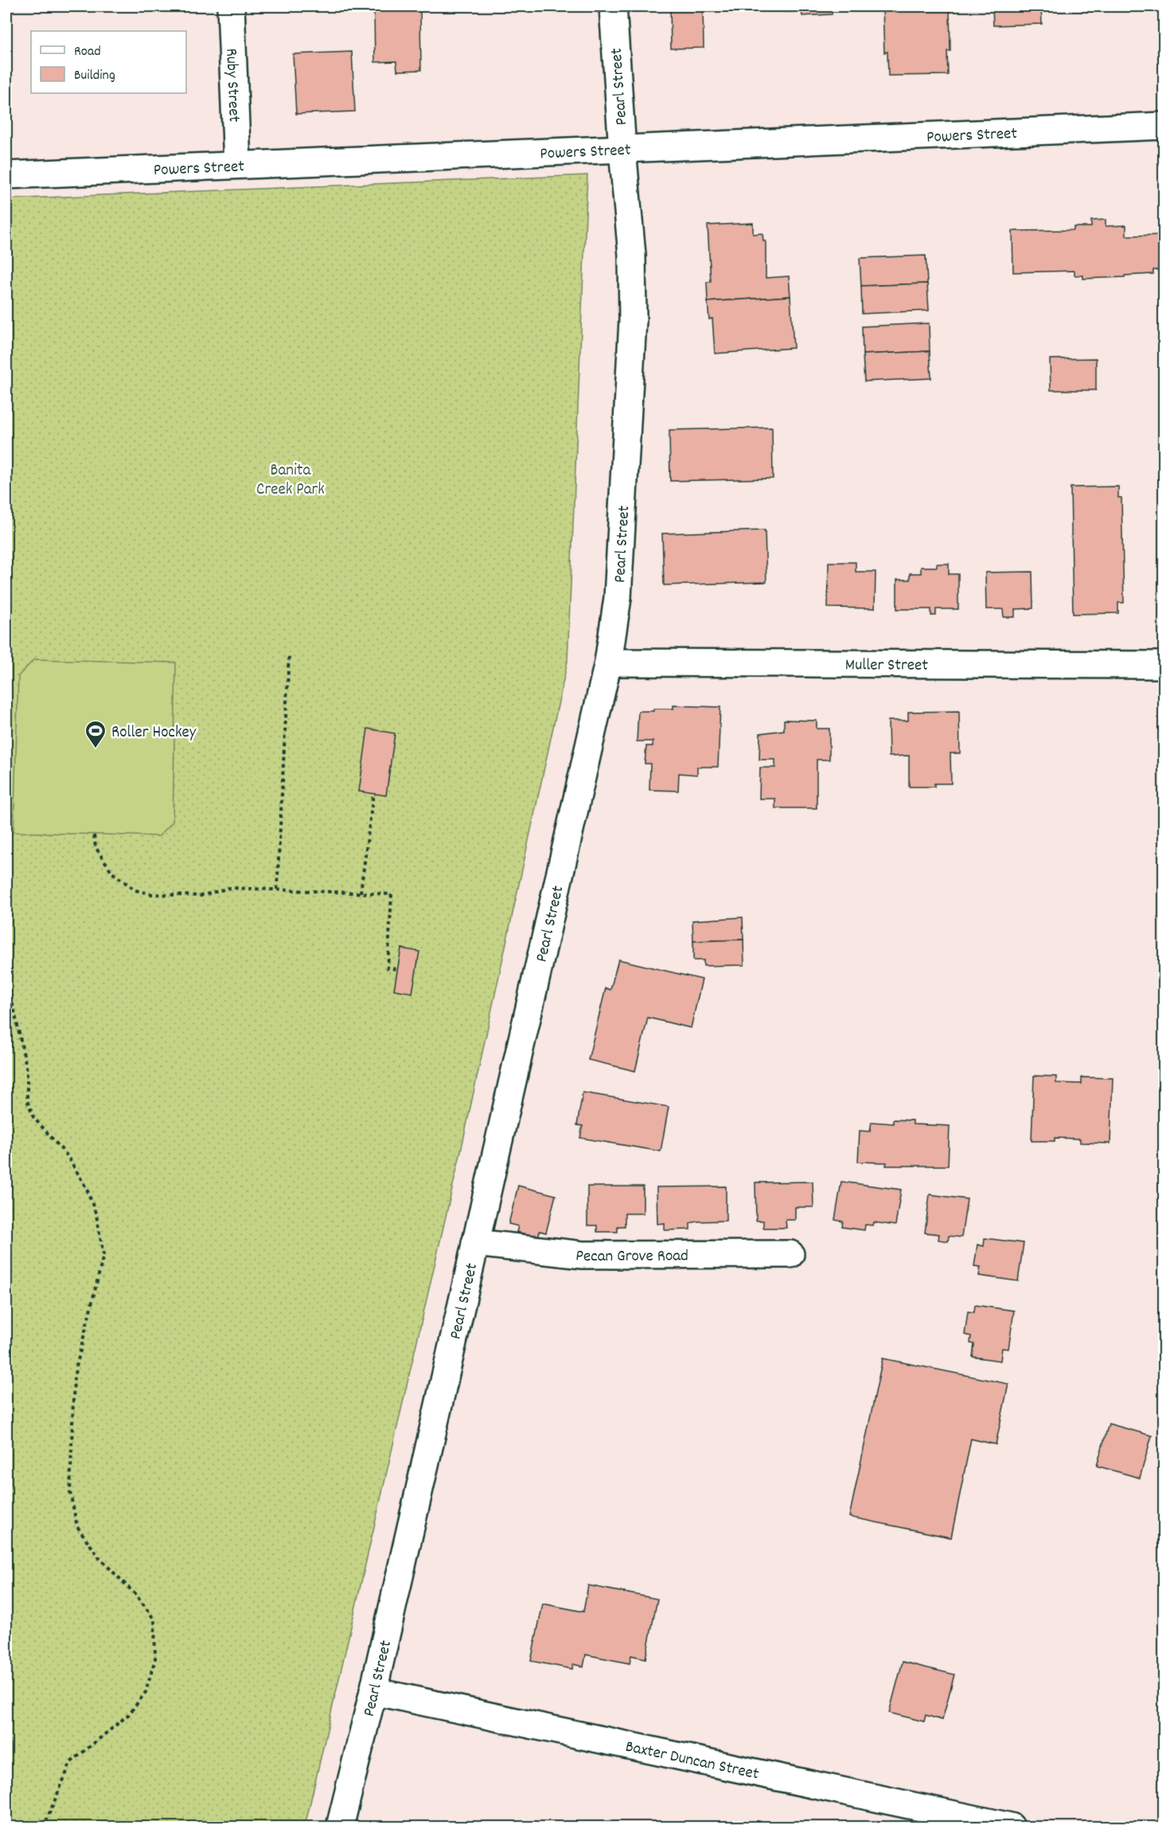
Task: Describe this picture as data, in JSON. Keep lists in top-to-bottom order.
{
  "streets": {
    "street": [
      "Ruby Street",
      "Pearl Street",
      "Powers Street",
      "Muller Street",
      "Pecan Grove Road",
      "Baxter Duncan Street"
    ]
  },
  "crossings": [
    ["Ruby Street", "Powers Street"],
    ["Pearl Street", "Powers Street"],
    ["Pearl Street", "Muller Street"],
    ["Pearl Street", "Pecan Grove Road"],
    ["Pearl Street", "Baxter Duncan Street"]
  ],
  "parks": ["Banita Creek Park"],
  "places": {
    "sports": ["Roller Hockey"]
  },
  "legend": ["Road", "Building"]
}
